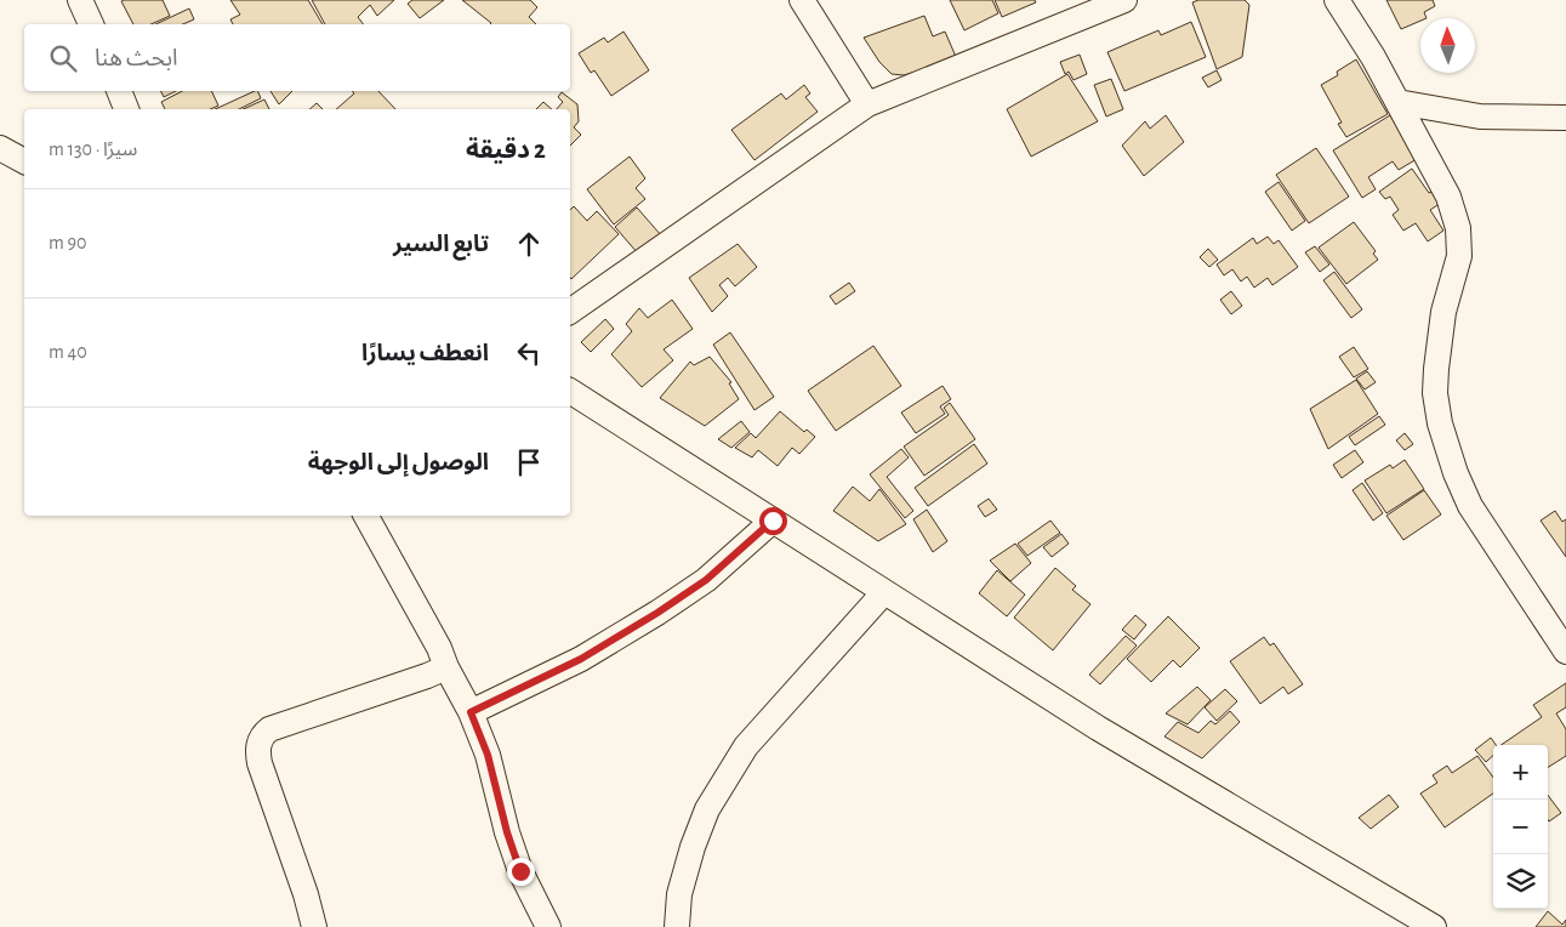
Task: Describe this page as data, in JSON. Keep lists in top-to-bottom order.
{
  "north": "top",
  "page": {
    "search": "ابحث هنا",
    "heading": ["2 دقيقة", "سيرًا · 130 m"],
    "list": [
      ["تابع السير", "90 m"],
      ["انعطف يسارًا", "40 m"],
      "الوصول إلى الوجهة"
    ],
    "map_buttons": ["+", "−"]
  }
}
